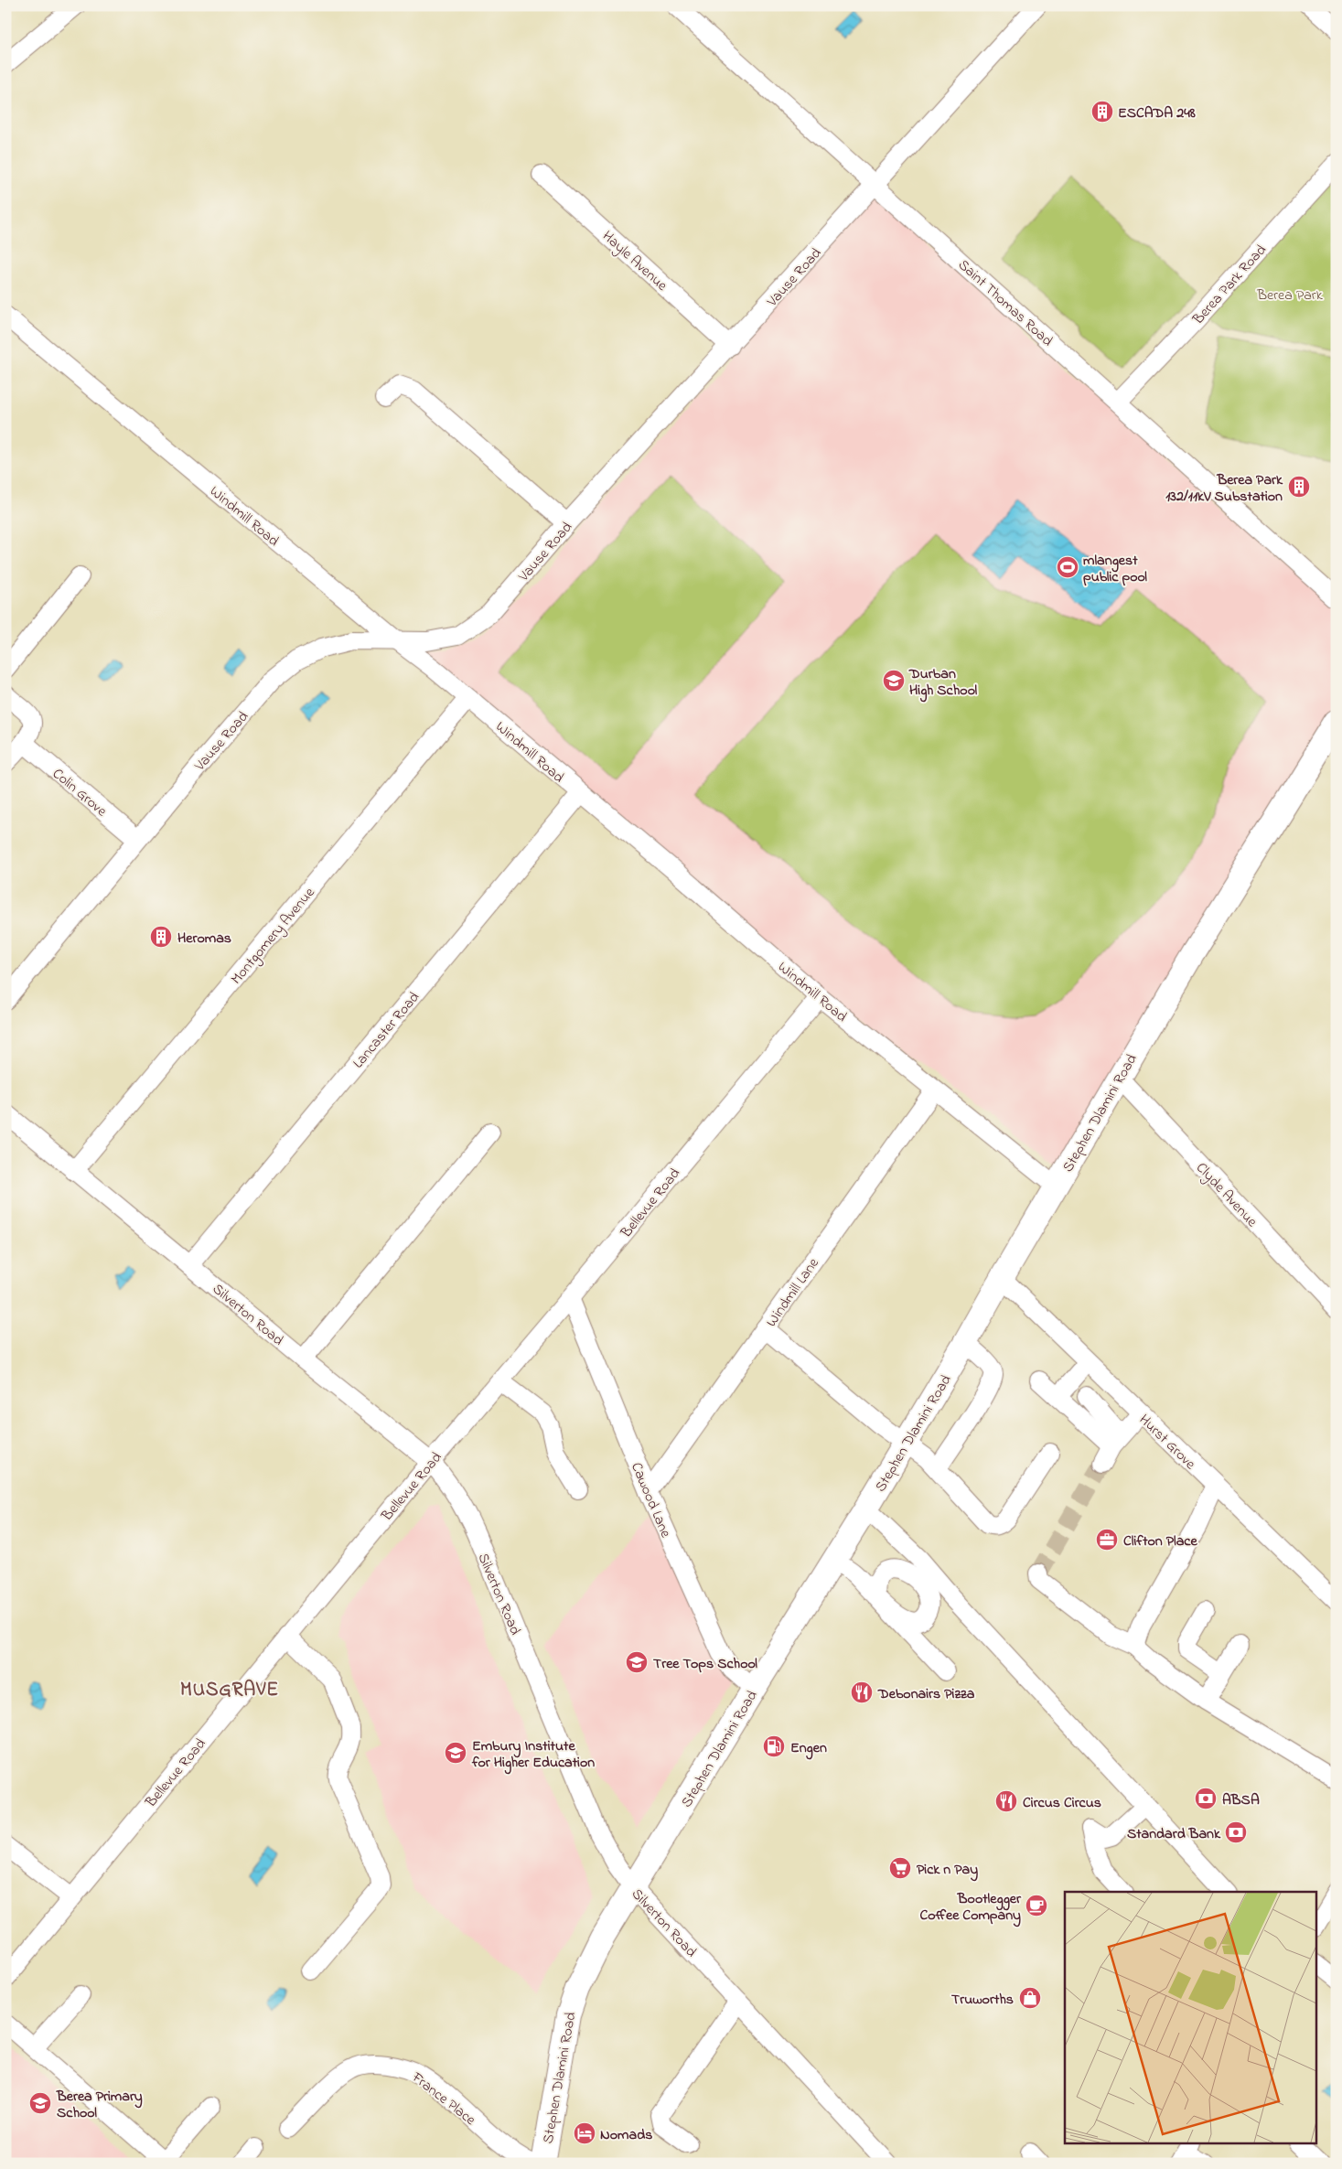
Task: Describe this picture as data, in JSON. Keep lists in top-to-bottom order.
{
  "streets": {
    "main road": ["Stephen Dlamini Road"],
    "street": [
      "Hayle Avenue",
      "Vause Road",
      "Berea Park Road",
      "Saint Thomas Road",
      "Windmill Road",
      "Colin Grove",
      "Montgomery Avenue",
      "Lancaster Road",
      "Clyde Avenue",
      "Bellevue Road",
      "Windmill Lane",
      "Silverton Road",
      "Hurst Grove",
      "Cawood Lane",
      "France Place"
    ]
  },
  "crossings": [
    ["Hayle Avenue", "Vause Road"],
    ["Vause Road", "Saint Thomas Road"],
    ["Vause Road", "Windmill Road"],
    ["Vause Road", "Colin Grove"],
    ["Berea Park Road", "Saint Thomas Road"],
    ["Windmill Road", "Montgomery Avenue"],
    ["Windmill Road", "Lancaster Road"],
    ["Windmill Road", "Stephen Dlamini Road"],
    ["Windmill Road", "Bellevue Road"],
    ["Windmill Road", "Windmill Lane"],
    ["Montgomery Avenue", "Silverton Road"],
    ["Lancaster Road", "Silverton Road"],
    ["Stephen Dlamini Road", "Clyde Avenue"],
    ["Stephen Dlamini Road", "Silverton Road"],
    ["Stephen Dlamini Road", "Hurst Grove"],
    ["Stephen Dlamini Road", "Cawood Lane"],
    ["Bellevue Road", "Silverton Road"],
    ["Bellevue Road", "Cawood Lane"],
    ["Windmill Lane", "Cawood Lane"]
  ],
  "districts": ["MUSGRAVE"],
  "parks": ["Berea Park"],
  "places": {
    "building": ["ESCADA 248", "Berea Park 132/11kV Substation", "Heromas"],
    "sports": ["mlangest public pool"],
    "school or university": [
      "Durban High School",
      "Tree Tops School",
      "Embury Institute for Higher Education",
      "Berea Primary School"
    ],
    "office": ["Clifton Place"],
    "restaurant": ["Debonairs Pizza", "Circus Circus"],
    "fuel station": ["Engen"],
    "bank": ["ABSA", "Standard Bank"],
    "supermarket": ["Pick n Pay"],
    "cafe": ["Bootlegger Coffee Company"],
    "shop": ["Truworths"],
    "hotel": ["Nomads"]
  }
}
